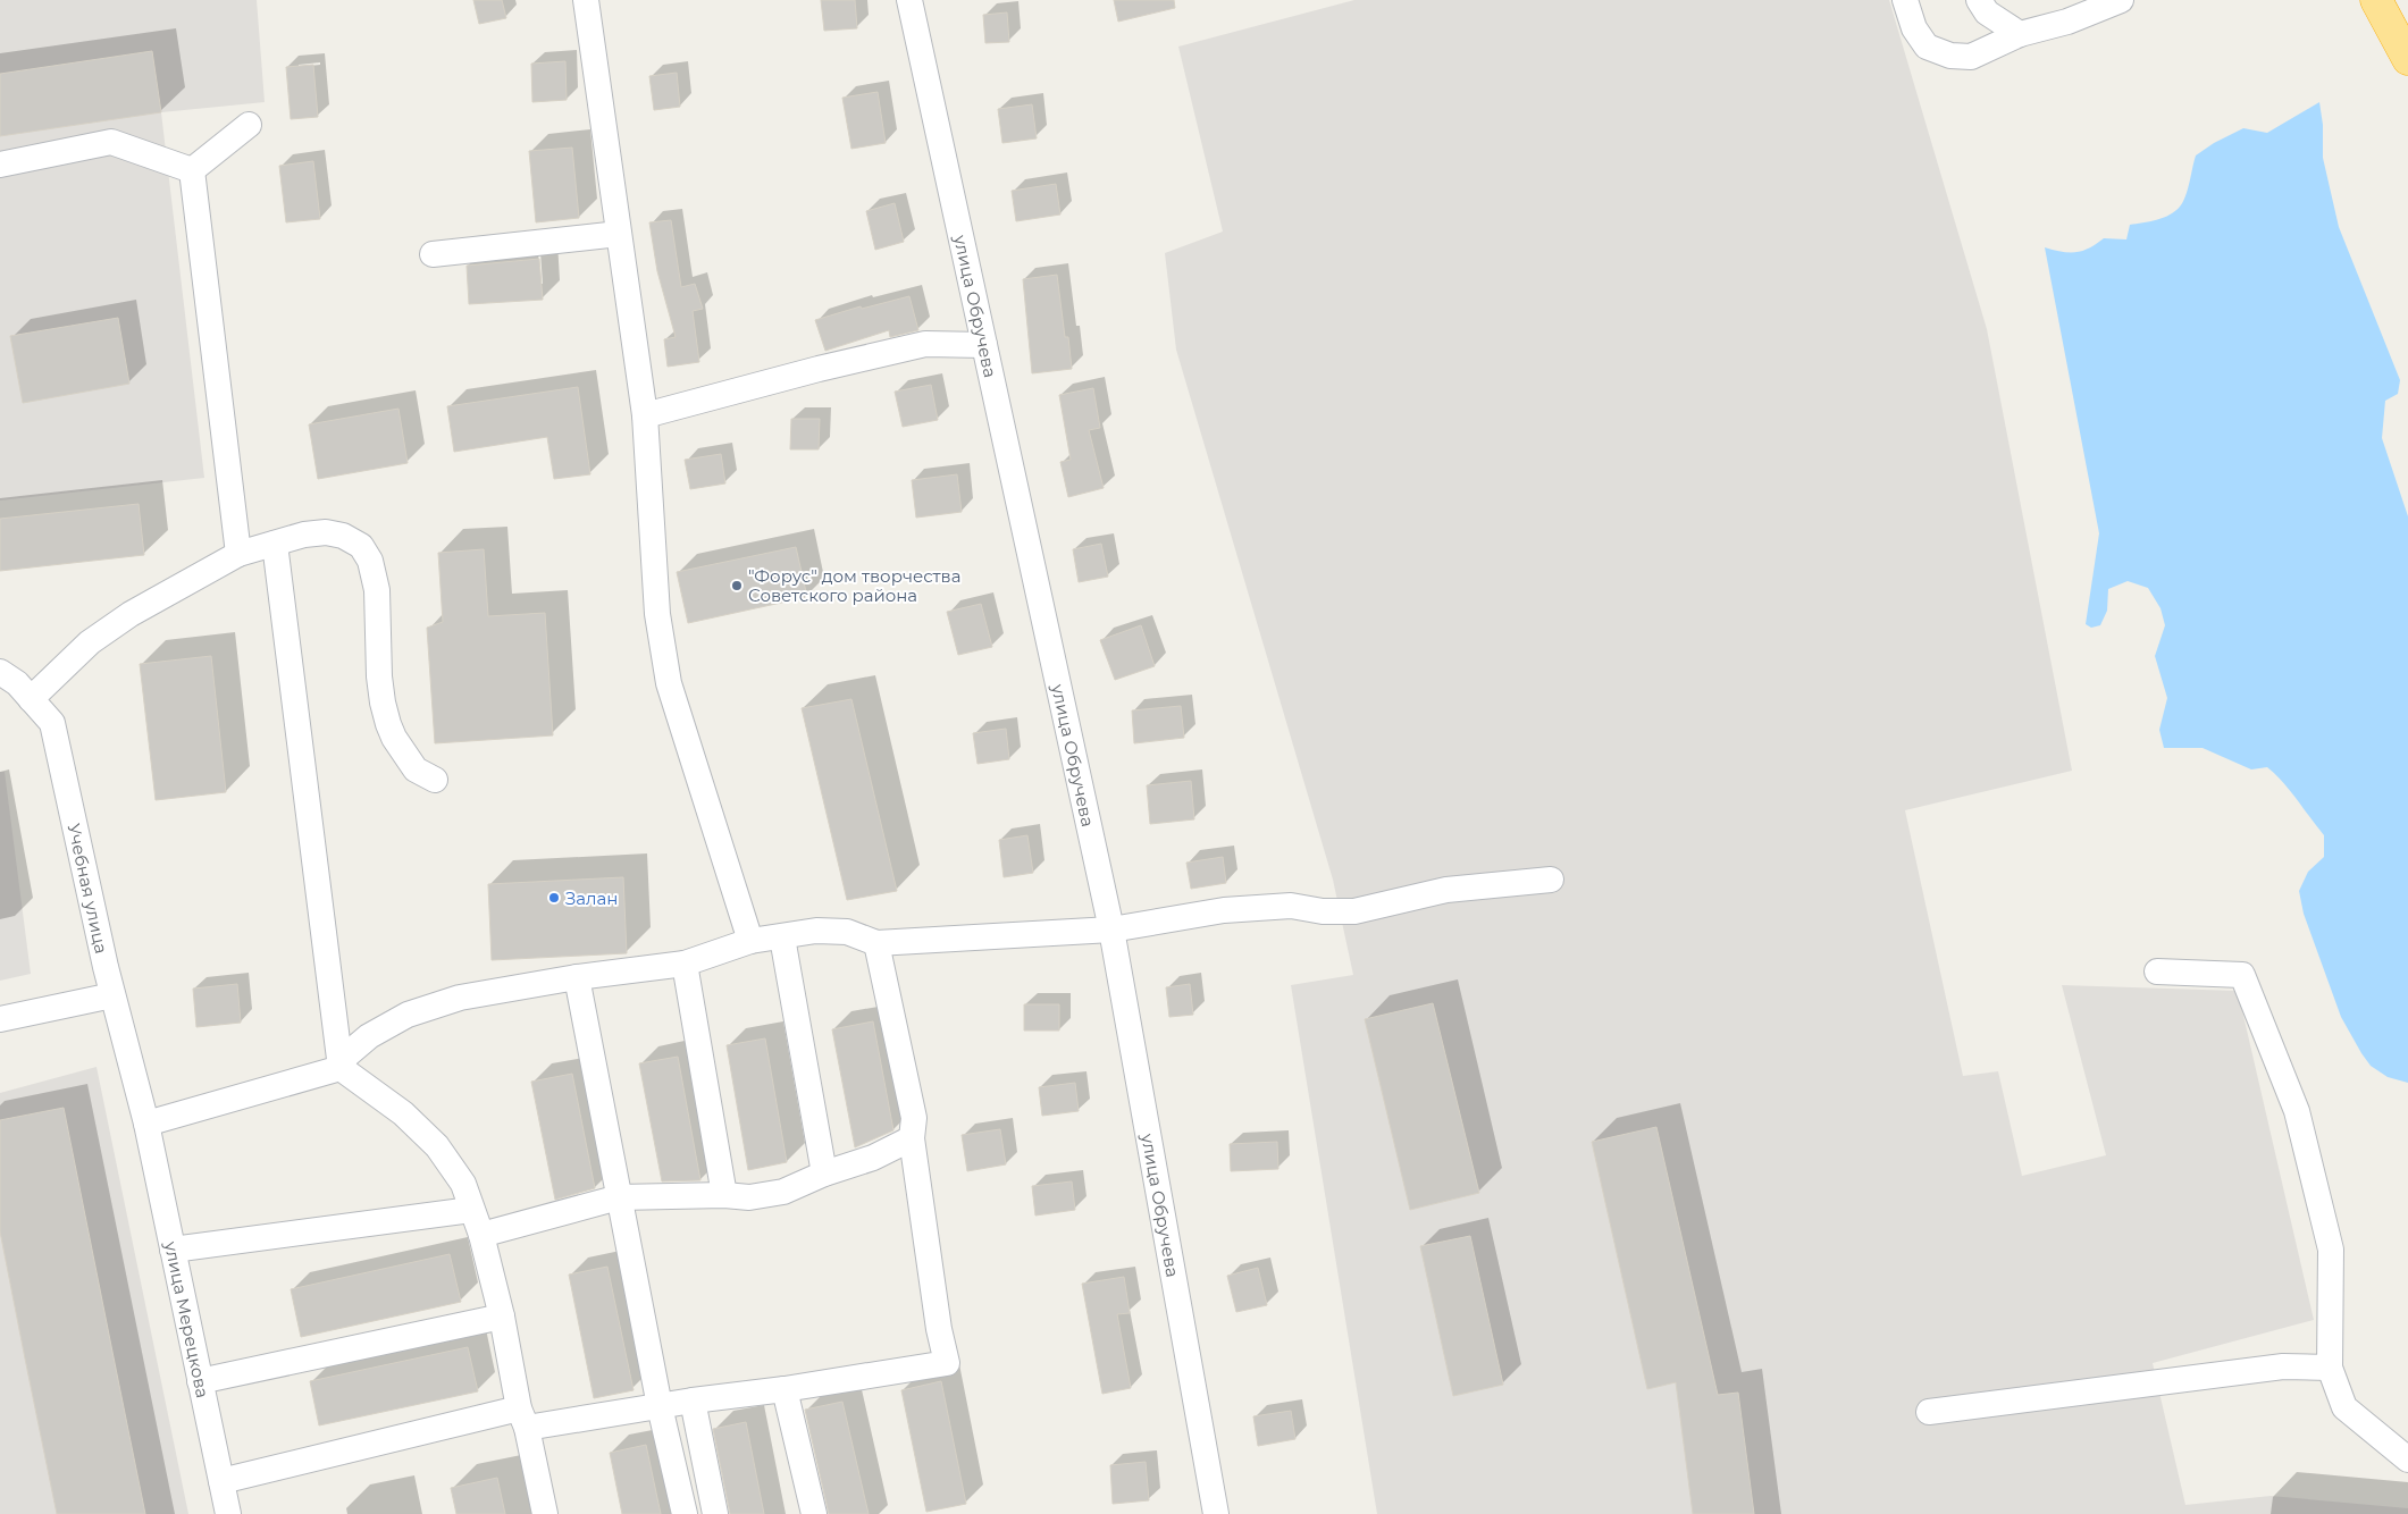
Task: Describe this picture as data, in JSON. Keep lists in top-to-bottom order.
{
  "streets": {
    "street": ["улица Обручева", "Учебная улица", "улица Мерецкова"]
  },
  "crossings": [
    ["Учебная улица", "улица Мерецкова"]
  ],
  "places": ["\"Форус\" дом творчества Советского района", "Залан"]
}
